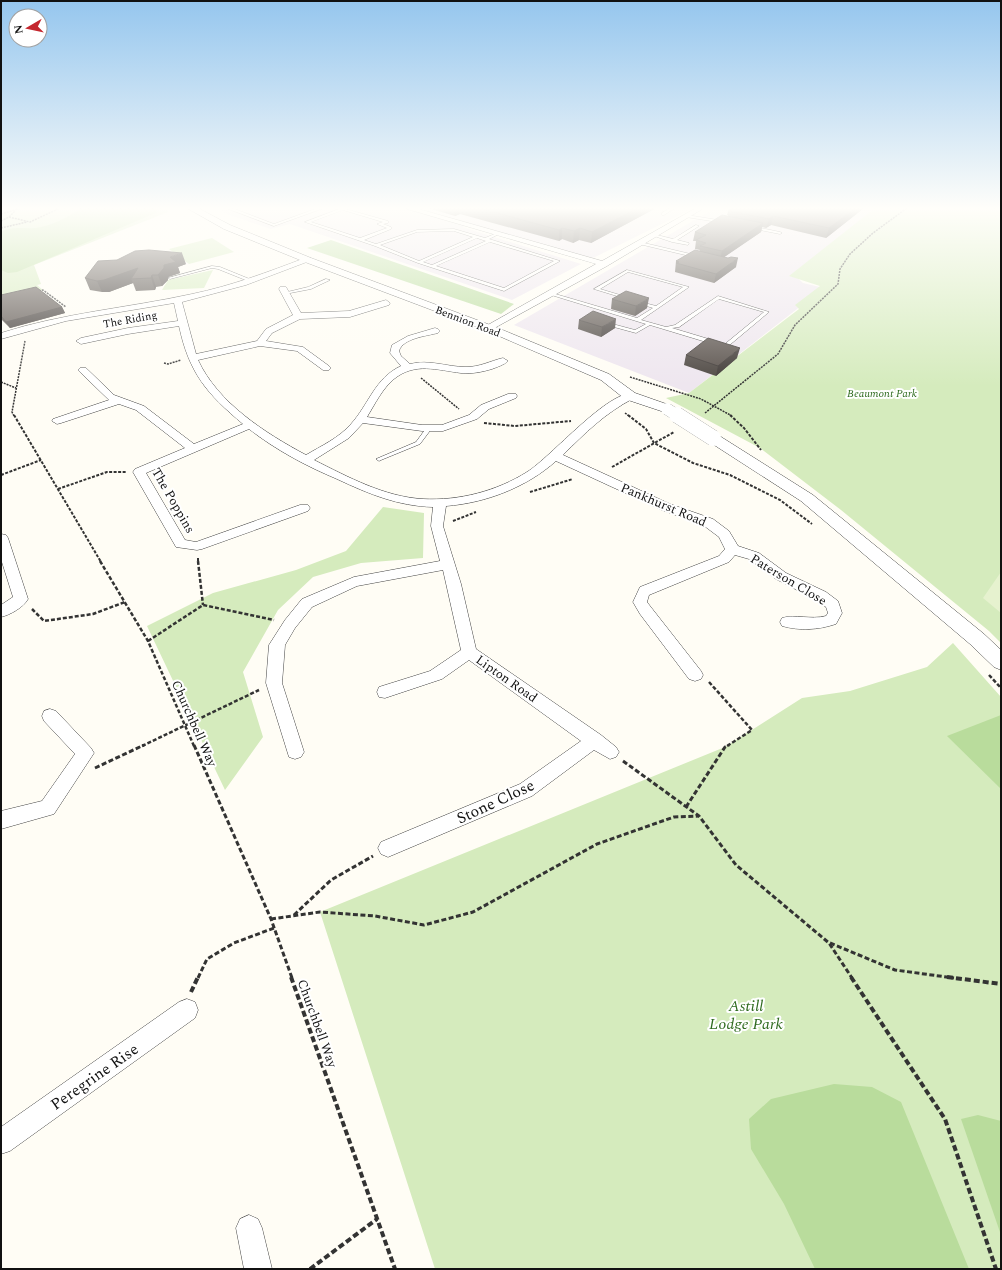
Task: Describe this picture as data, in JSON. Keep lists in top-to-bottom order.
{
  "streets": {
    "street": [
      "The Riding",
      "Bennion Road",
      "The Poppins",
      "Pankhurst Road",
      "Paterson Close",
      "Lipton Road",
      "Stone Close",
      "Peregrine Rise"
    ],
    "path": ["Churchbell Way"]
  },
  "crossings": [
    ["Pankhurst Road", "Paterson Close"],
    ["Lipton Road", "Stone Close"]
  ],
  "parks": ["Beaumont Park", "Astill Lodge Park"],
  "north": "left"
}
